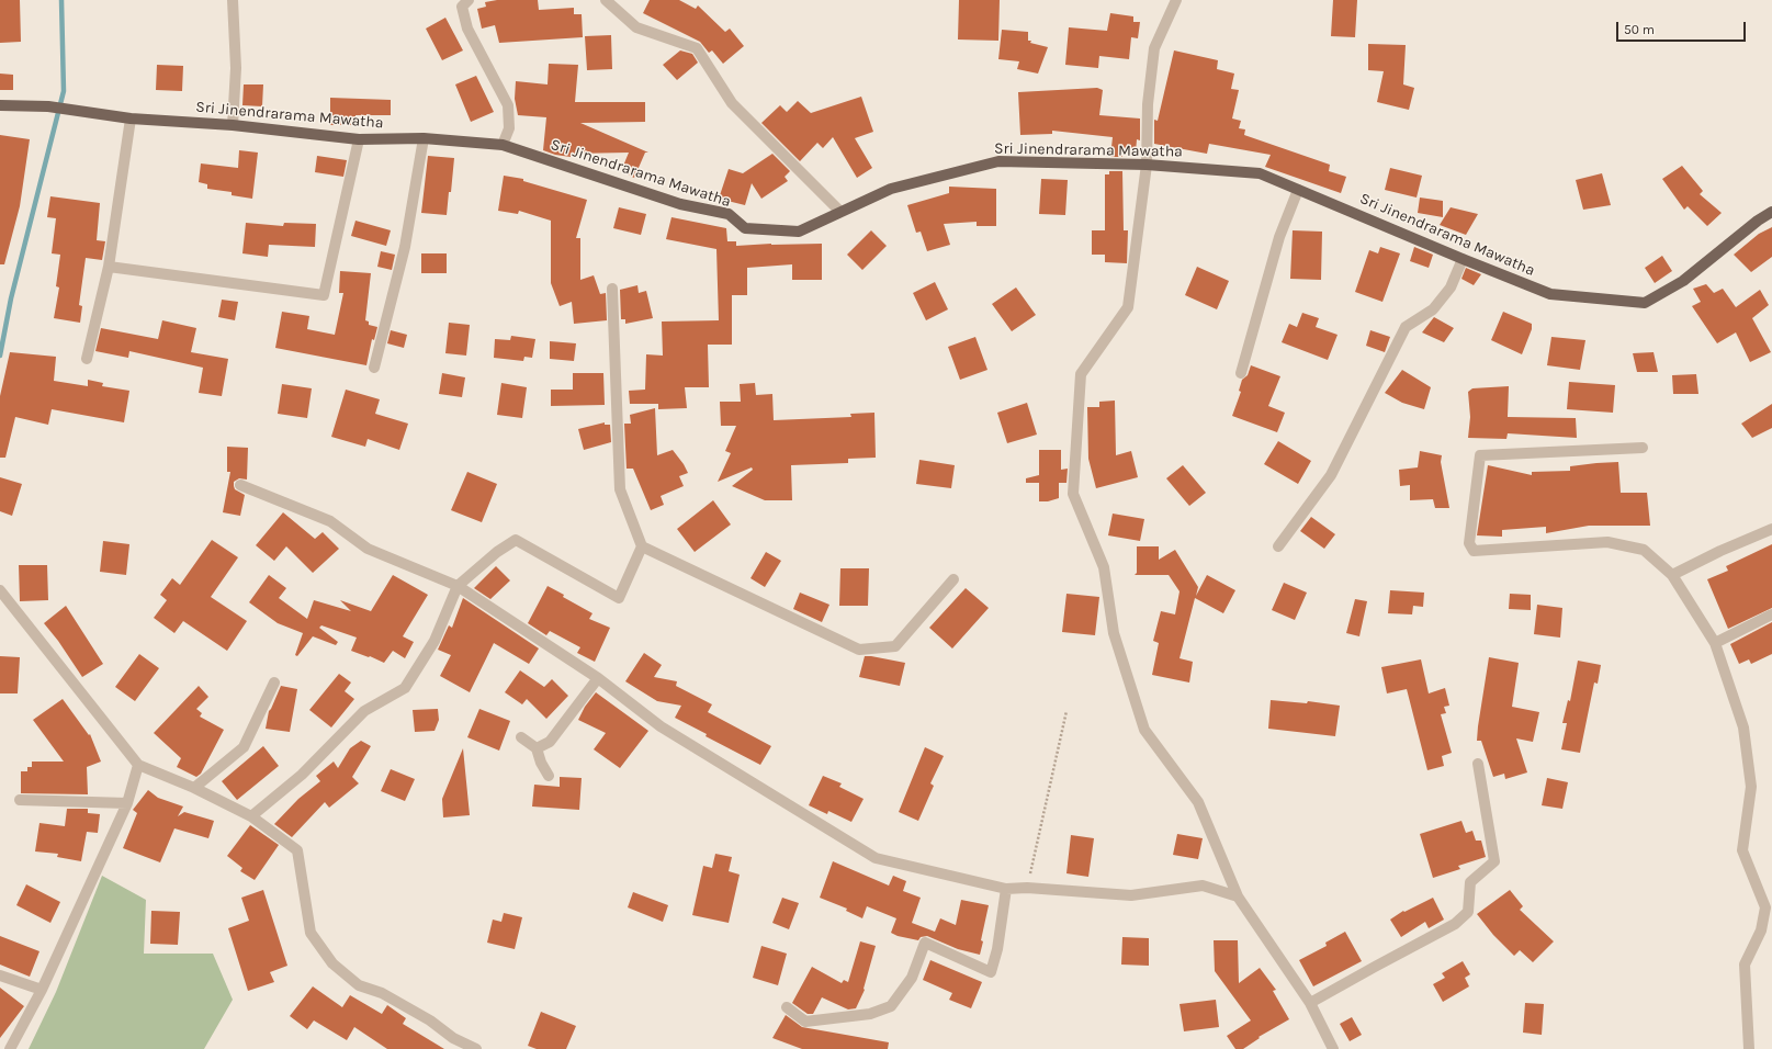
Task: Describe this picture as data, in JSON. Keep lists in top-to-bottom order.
{
  "streets": {
    "main road": ["Sri Jinendrarama Mawatha"]
  },
  "scale_bar": "50 m"
}
